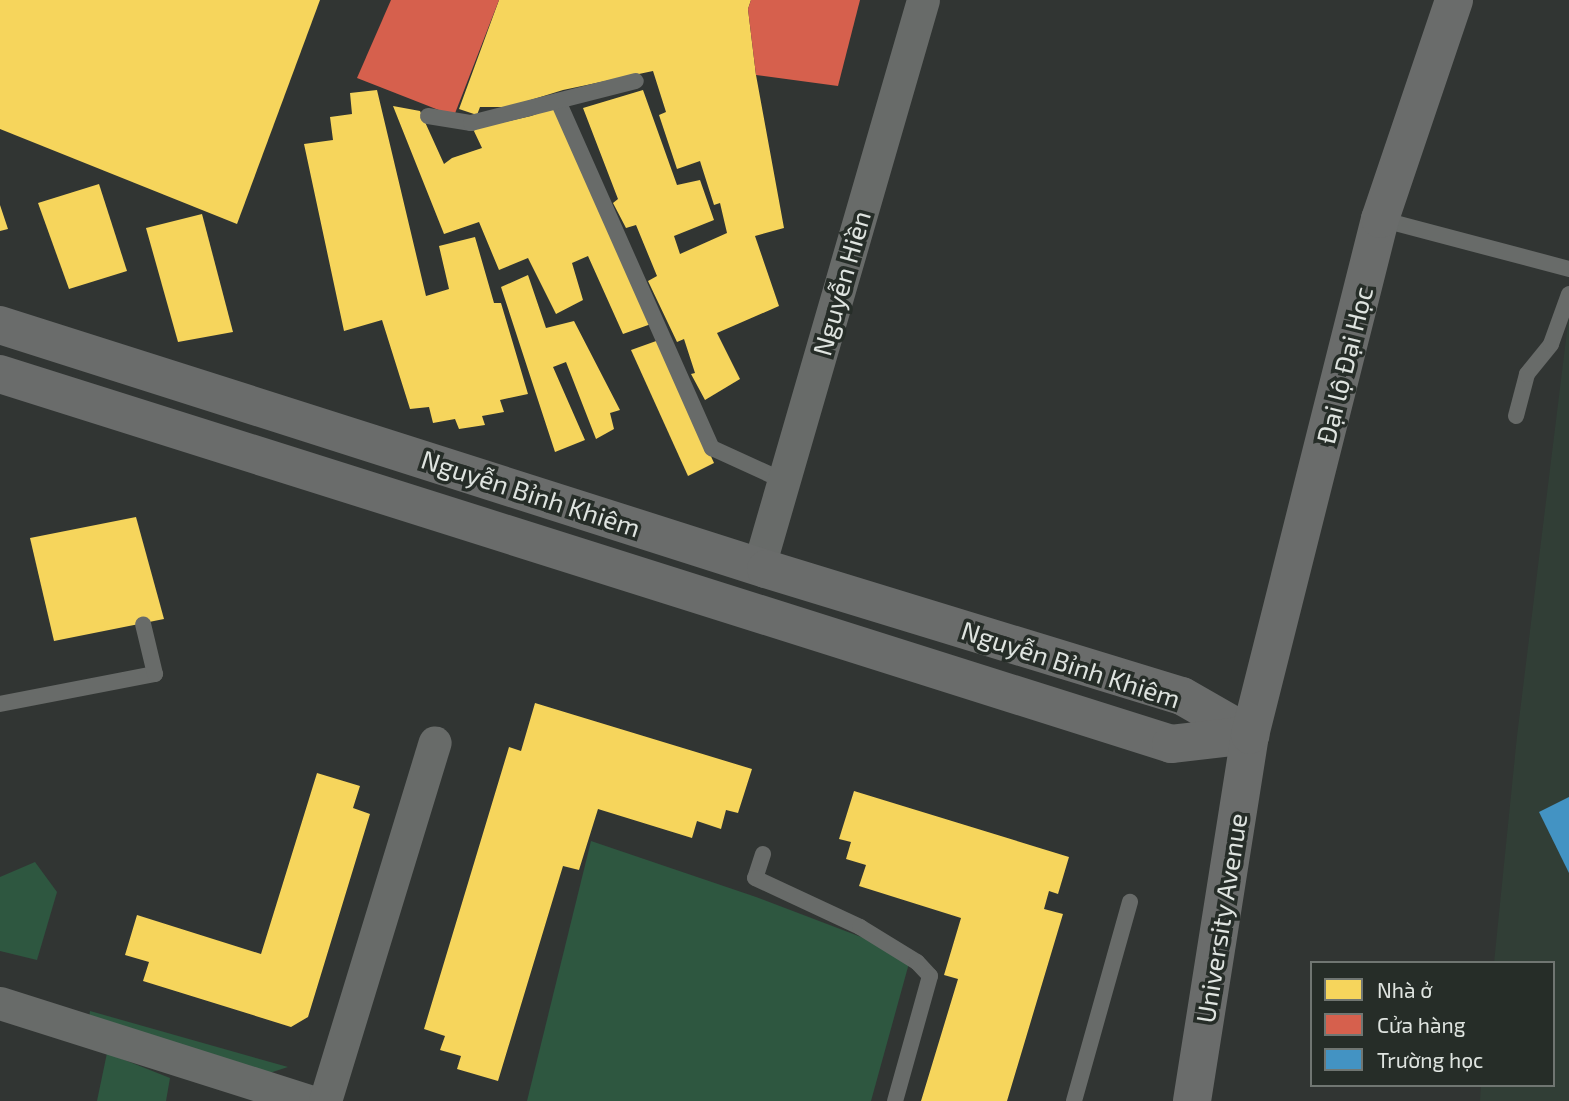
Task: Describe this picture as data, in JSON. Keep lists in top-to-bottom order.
{
  "streets": {
    "street": [
      "Nguyễn Hiền",
      "Đại lộ Đại Học",
      "Nguyễn Bỉnh Khiêm",
      "University Avenue"
    ]
  },
  "crossings": [
    ["Nguyễn Hiền", "Nguyễn Bỉnh Khiêm"],
    ["Đại lộ Đại Học", "Nguyễn Bỉnh Khiêm"],
    ["Đại lộ Đại Học", "University Avenue"],
    ["Nguyễn Bỉnh Khiêm", "University Avenue"]
  ],
  "legend": ["Nhà ở", "Cửa hàng", "Trường học"]
}
